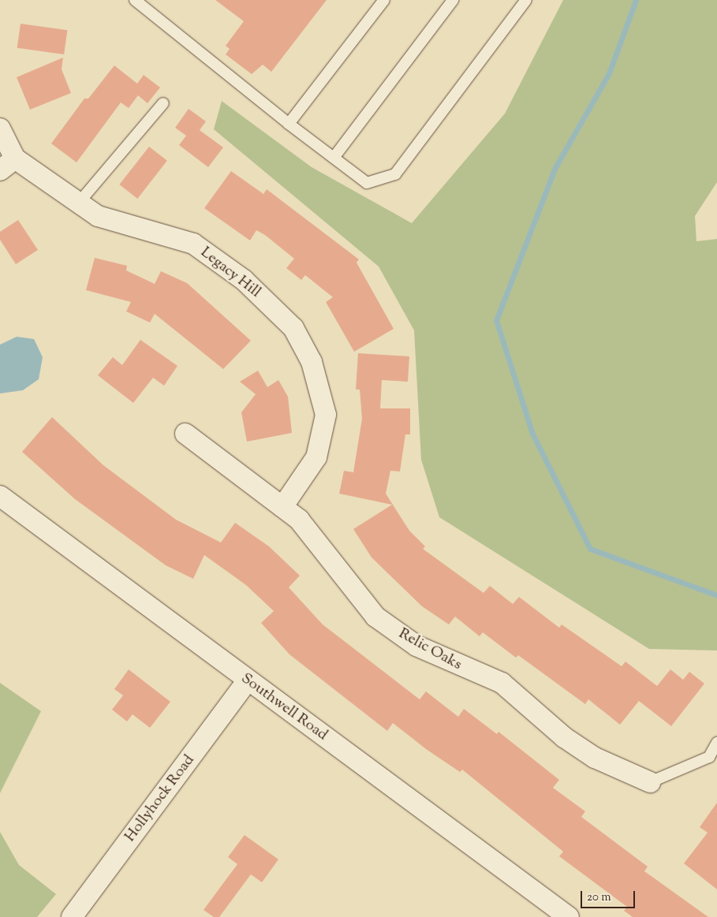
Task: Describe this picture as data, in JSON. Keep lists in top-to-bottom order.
{
  "streets": {
    "street": [
      "Legacy Hill",
      "Relic Oaks",
      "Southwell Road",
      "Hollyhock Road"
    ]
  },
  "crossings": [
    ["Legacy Hill", "Relic Oaks"],
    ["Southwell Road", "Hollyhock Road"]
  ],
  "scale_bar": "20 m"
}
